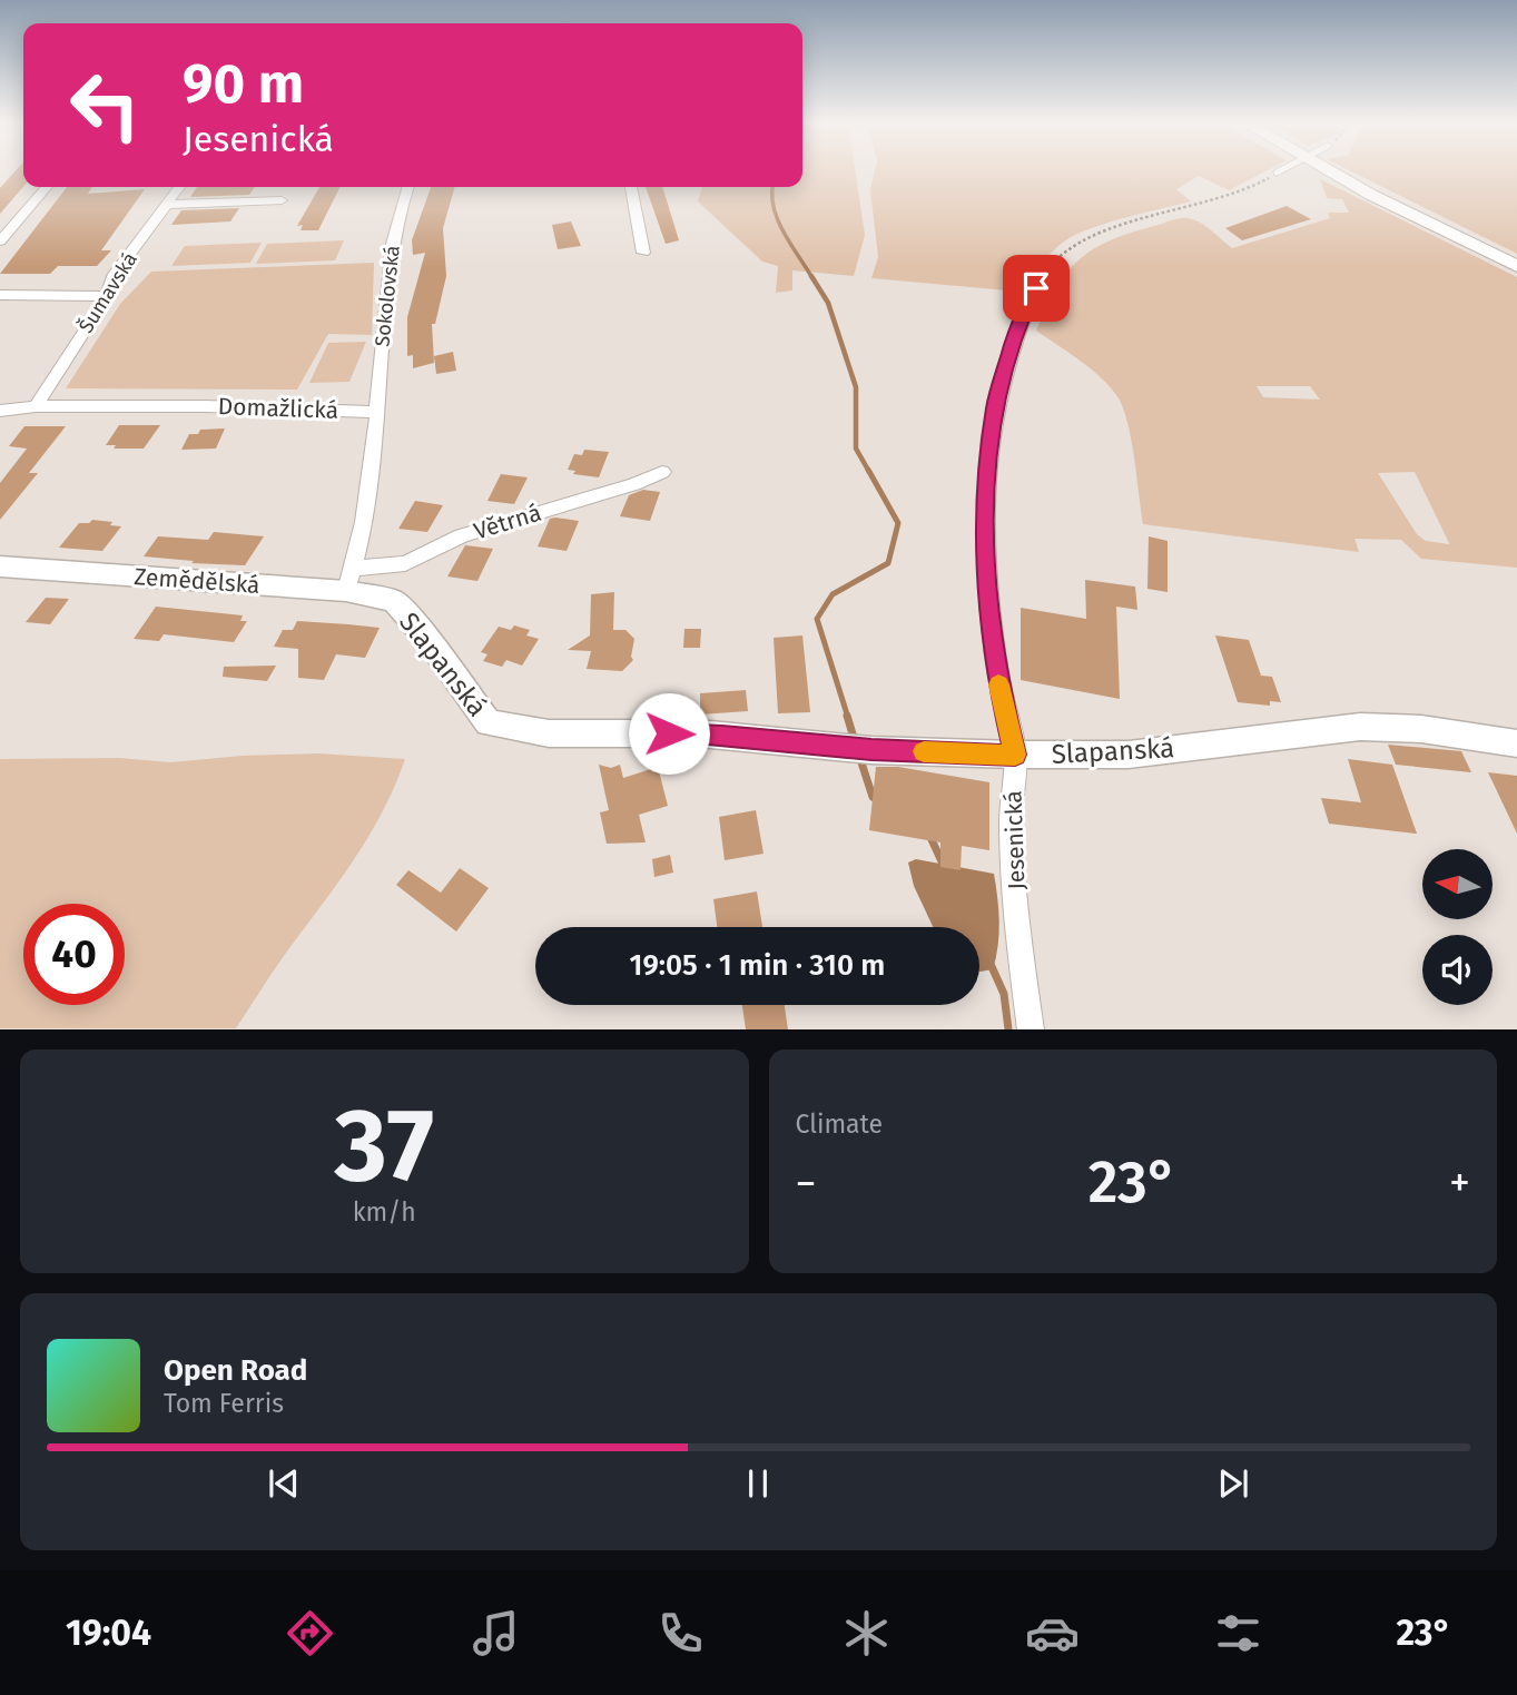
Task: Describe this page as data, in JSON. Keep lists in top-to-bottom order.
{
  "streets": {
    "street": [
      "Šumavská",
      "Sokolovská",
      "Domažlická",
      "Větrná",
      "Zemědělská",
      "Slapanská",
      "Jesenická"
    ]
  },
  "crossings": [
    ["Šumavská", "Domažlická"],
    ["Sokolovská", "Domažlická"],
    ["Větrná", "Zemědělská"],
    ["Zemědělská", "Slapanská"],
    ["Slapanská", "Jesenická"]
  ],
  "north": "left",
  "page": {
    "turn": ["90 m", "Jesenická"],
    "limit": "40",
    "trip": "19:05 · 1 min · 310 m",
    "tile": [
      ["37", "km/h"],
      "Climate"
    ],
    "heat": ["−", "23°", "+"],
    "song": ["Open Road", "Tom Ferris"],
    "tabs": ["19:04", "23°"]
  }
}
